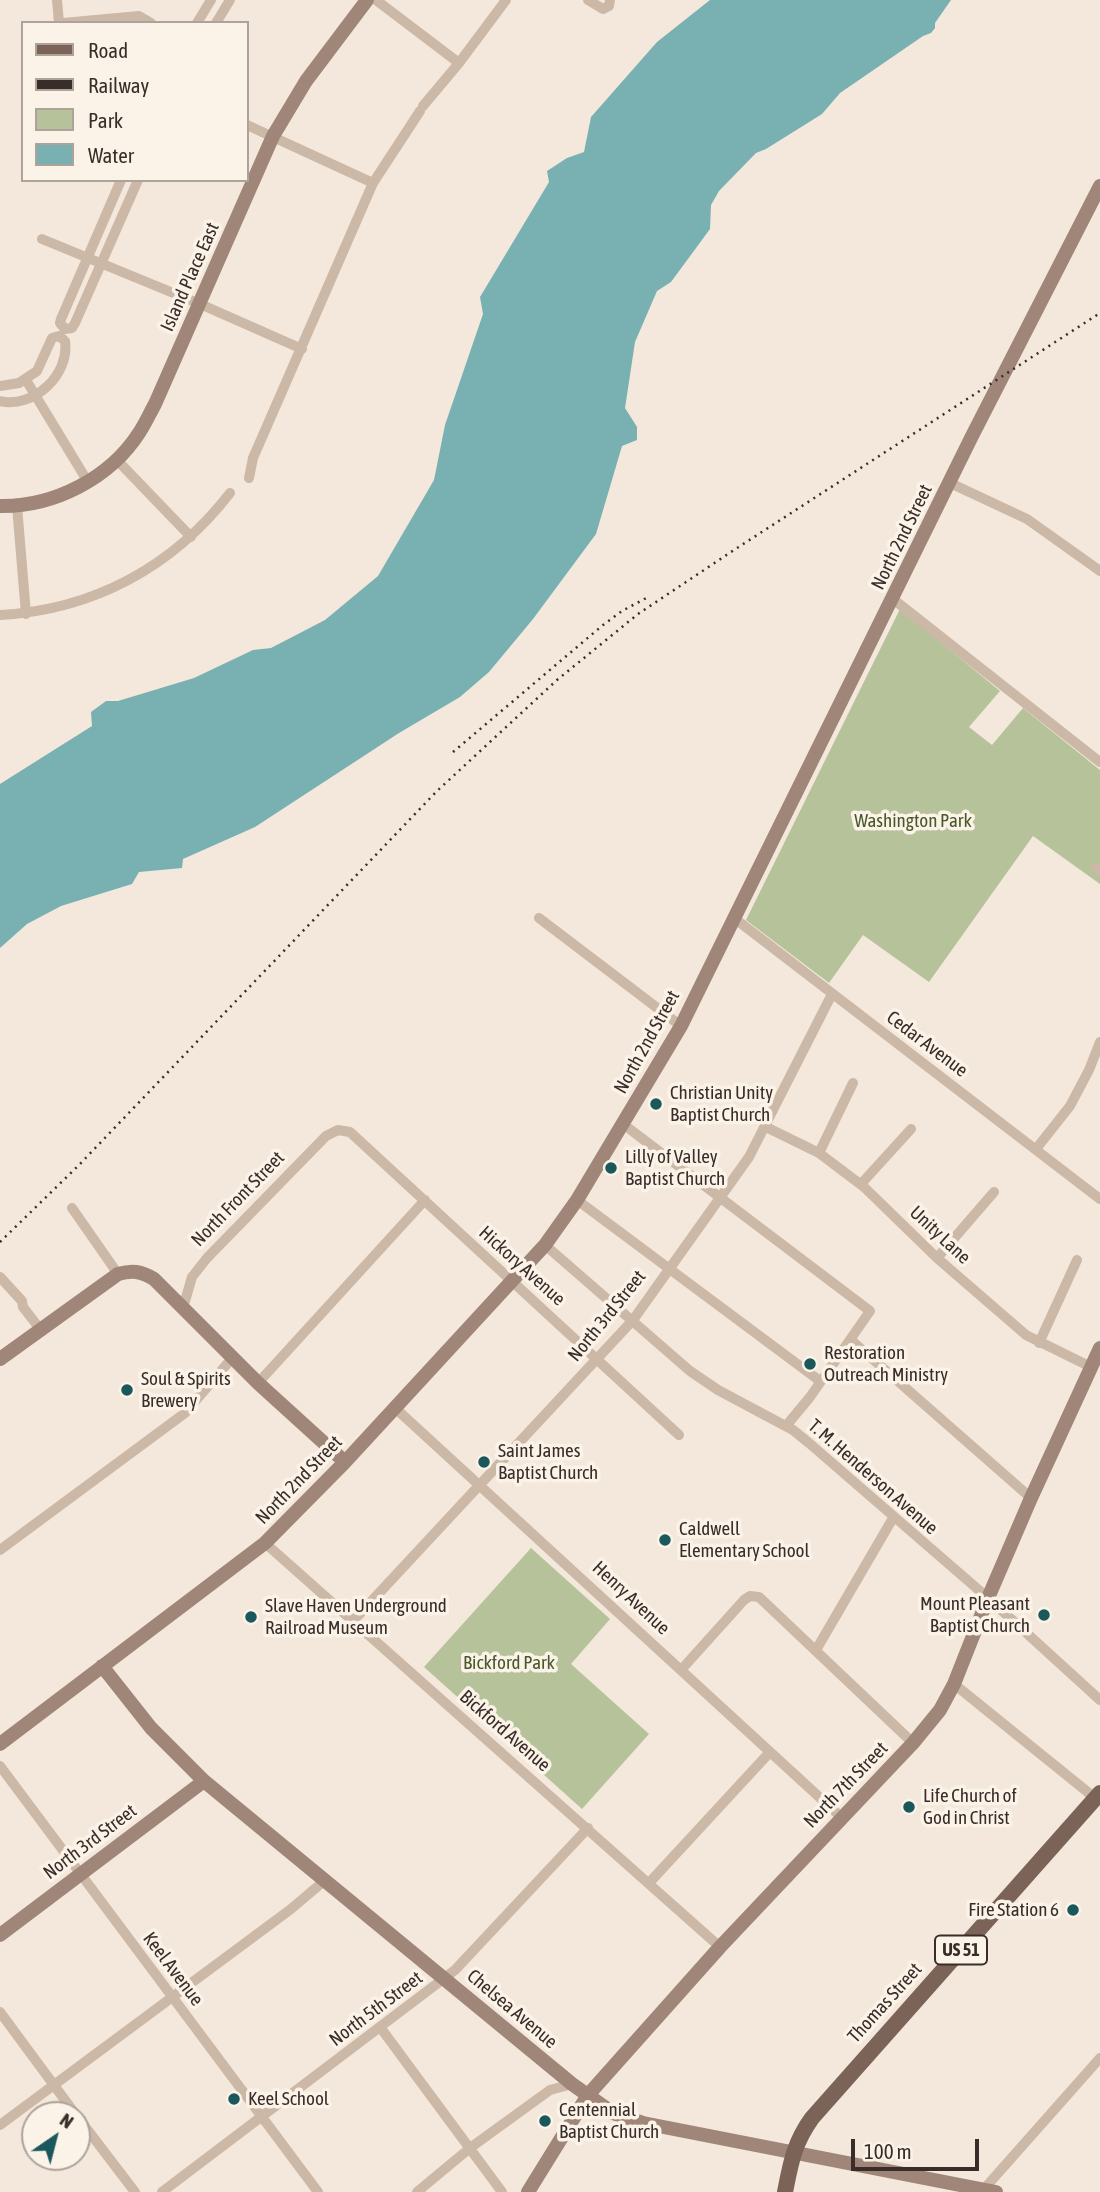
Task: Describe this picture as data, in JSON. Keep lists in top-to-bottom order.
{
  "streets": {
    "main road": [
      "Island Place East",
      "North 2nd Street",
      "North 3rd Street",
      "North 7th Street",
      "US 51",
      "Thomas Street",
      "Chelsea Avenue"
    ],
    "street": [
      "Cedar Avenue",
      "North Front Street",
      "Unity Lane",
      "Hickory Avenue",
      "T. M. Henderson Avenue",
      "Henry Avenue",
      "Bickford Avenue",
      "Keel Avenue",
      "North 5th Street"
    ]
  },
  "crossings": [
    ["North 2nd Street", "Cedar Avenue"],
    ["North 2nd Street", "Hickory Avenue"],
    ["North 2nd Street", "T. M. Henderson Avenue"],
    ["North 2nd Street", "Henry Avenue"],
    ["North 2nd Street", "Bickford Avenue"],
    ["North 2nd Street", "Chelsea Avenue"],
    ["Cedar Avenue", "North 3rd Street"],
    ["North Front Street", "Hickory Avenue"],
    ["Unity Lane", "North 3rd Street"],
    ["Unity Lane", "North 7th Street"],
    ["Hickory Avenue", "North 3rd Street"],
    ["North 3rd Street", "T. M. Henderson Avenue"],
    ["North 3rd Street", "Henry Avenue"],
    ["North 3rd Street", "Bickford Avenue"],
    ["North 3rd Street", "Keel Avenue"],
    ["North 3rd Street", "Chelsea Avenue"],
    ["T. M. Henderson Avenue", "North 7th Street"],
    ["Henry Avenue", "North 7th Street"],
    ["Bickford Avenue", "North 7th Street"],
    ["Bickford Avenue", "North 5th Street"],
    ["North 7th Street", "Chelsea Avenue"],
    ["Keel Avenue", "North 5th Street"],
    ["Thomas Street", "Chelsea Avenue"],
    ["North 5th Street", "Chelsea Avenue"]
  ],
  "parks": ["Washington Park", "Bickford Park"],
  "places": [
    "Christian Unity Baptist Church",
    "Lilly of Valley Baptist Church",
    "Restoration Outreach Ministry",
    "Soul & Spirits Brewery",
    "Saint James Baptist Church",
    "Caldwell Elementary School",
    "Mount Pleasant Baptist Church",
    "Slave Haven Underground Railroad Museum",
    "Life Church of God in Christ",
    "Fire Station 6",
    "Keel School",
    "Centennial Baptist Church"
  ],
  "legend": [
    "Road",
    "Railway",
    "Park",
    "Water"
  ],
  "scale_bar": "100 m",
  "north": "top right"
}
